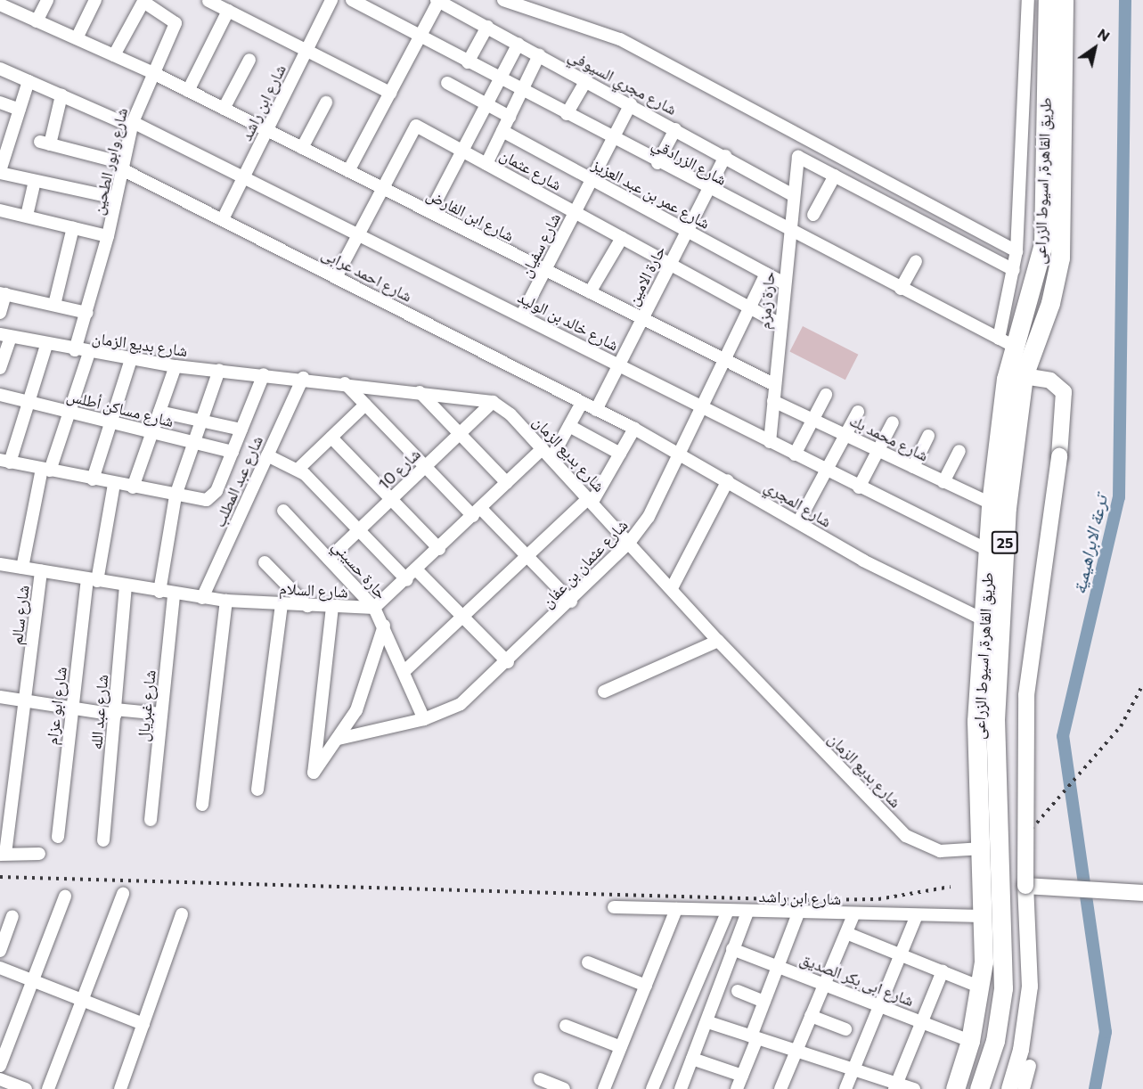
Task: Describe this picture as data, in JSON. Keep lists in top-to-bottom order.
{
  "streets": {
    "highway": ["طريق القاهرة, اسيوط الزراعى", "25"],
    "street": [
      "شارع مجري السيوفي",
      "شارع ابن راشد",
      "شارع وابور الطحين",
      "شارع الزرادقي",
      "شارع عثمان",
      "شارع عمر بن عبد العزيز",
      "شارع ابن الفارض",
      "شارع سفيان",
      "شارع احمد عرابى",
      "حارة الامين",
      "حارة زمزم",
      "شارع خالد بن الوليد",
      "شارع بديع الزمان",
      "شارع مساكن أطلس",
      "شارع محمد بك",
      "شارع 10",
      "شارع عبد المطلب",
      "شارع المجري",
      "شارع عثمان بن عفان",
      "حارة حسيني",
      "شارع السلام",
      "شارع سالم",
      "شارع ابو عزام",
      "شارع غبريال",
      "شارع عبد الله",
      "شارع ابى بكر الصديق"
    ]
  },
  "crossings": [
    ["شارع مجري السيوفي", "شارع سفيان"],
    ["شارع مجري السيوفي", "حارة الامين"],
    ["شارع مجري السيوفي", "حارة زمزم"],
    ["شارع ابن راشد", "طريق القاهرة, اسيوط الزراعى"],
    ["شارع ابن راشد", "شارع ابن الفارض"],
    ["شارع ابن راشد", "شارع احمد عرابى"],
    ["شارع ابن راشد", "شارع خالد بن الوليد"],
    ["شارع وابور الطحين", "شارع ابن الفارض"],
    ["شارع وابور الطحين", "شارع احمد عرابى"],
    ["شارع وابور الطحين", "شارع خالد بن الوليد"],
    ["شارع وابور الطحين", "شارع بديع الزمان"],
    ["شارع الزرادقي", "طريق القاهرة, اسيوط الزراعى"],
    ["شارع الزرادقي", "شارع سفيان"],
    ["شارع الزرادقي", "حارة الامين"],
    ["شارع الزرادقي", "حارة زمزم"],
    ["شارع عثمان", "شارع ابن الفارض"],
    ["شارع عثمان", "شارع سفيان"],
    ["شارع عثمان", "شارع احمد عرابى"],
    ["شارع عثمان", "حارة الامين"],
    ["شارع عثمان", "حارة زمزم"],
    ["شارع عثمان", "شارع خالد بن الوليد"],
    ["شارع عثمان", "شارع عثمان بن عفان"],
    ["طريق القاهرة, اسيوط الزراعى", "شارع خالد بن الوليد"],
    ["طريق القاهرة, اسيوط الزراعى", "شارع بديع الزمان"],
    ["طريق القاهرة, اسيوط الزراعى", "شارع محمد بك"],
    ["طريق القاهرة, اسيوط الزراعى", "شارع المجري"],
    ["طريق القاهرة, اسيوط الزراعى", "شارع ابى بكر الصديق"],
    ["شارع عمر بن عبد العزيز", "شارع سفيان"],
    ["شارع عمر بن عبد العزيز", "حارة الامين"],
    ["شارع عمر بن عبد العزيز", "حارة زمزم"],
    ["شارع عمر بن عبد العزيز", "شارع عثمان بن عفان"],
    ["شارع ابن الفارض", "شارع سفيان"],
    ["شارع ابن الفارض", "حارة الامين"],
    ["شارع ابن الفارض", "حارة زمزم"],
    ["شارع ابن الفارض", "شارع عثمان بن عفان"],
    ["شارع سفيان", "شارع خالد بن الوليد"],
    ["شارع احمد عرابى", "حارة الامين"],
    ["شارع احمد عرابى", "شارع خالد بن الوليد"],
    ["شارع احمد عرابى", "شارع المجري"],
    ["حارة الامين", "شارع خالد بن الوليد"],
    ["حارة الامين", "شارع المجري"],
    ["حارة زمزم", "شارع خالد بن الوليد"],
    ["حارة زمزم", "شارع محمد بك"],
    ["شارع خالد بن الوليد", "شارع عثمان بن عفان"],
    ["شارع بديع الزمان", "شارع 10"],
    ["شارع بديع الزمان", "شارع عبد المطلب"],
    ["شارع بديع الزمان", "شارع عثمان بن عفان"],
    ["شارع 10", "حارة حسيني"],
    ["شارع عبد المطلب", "شارع السلام"],
    ["شارع المجري", "شارع عثمان بن عفان"],
    ["شارع عثمان بن عفان", "حارة حسيني"],
    ["حارة حسيني", "شارع السلام"],
    ["شارع السلام", "شارع سالم"],
    ["شارع السلام", "شارع ابو عزام"],
    ["شارع السلام", "شارع غبريال"],
    ["شارع السلام", "شارع عبد الله"]
  ],
  "water": ["ترعة الابراهيمية"],
  "north": "top right"
}
